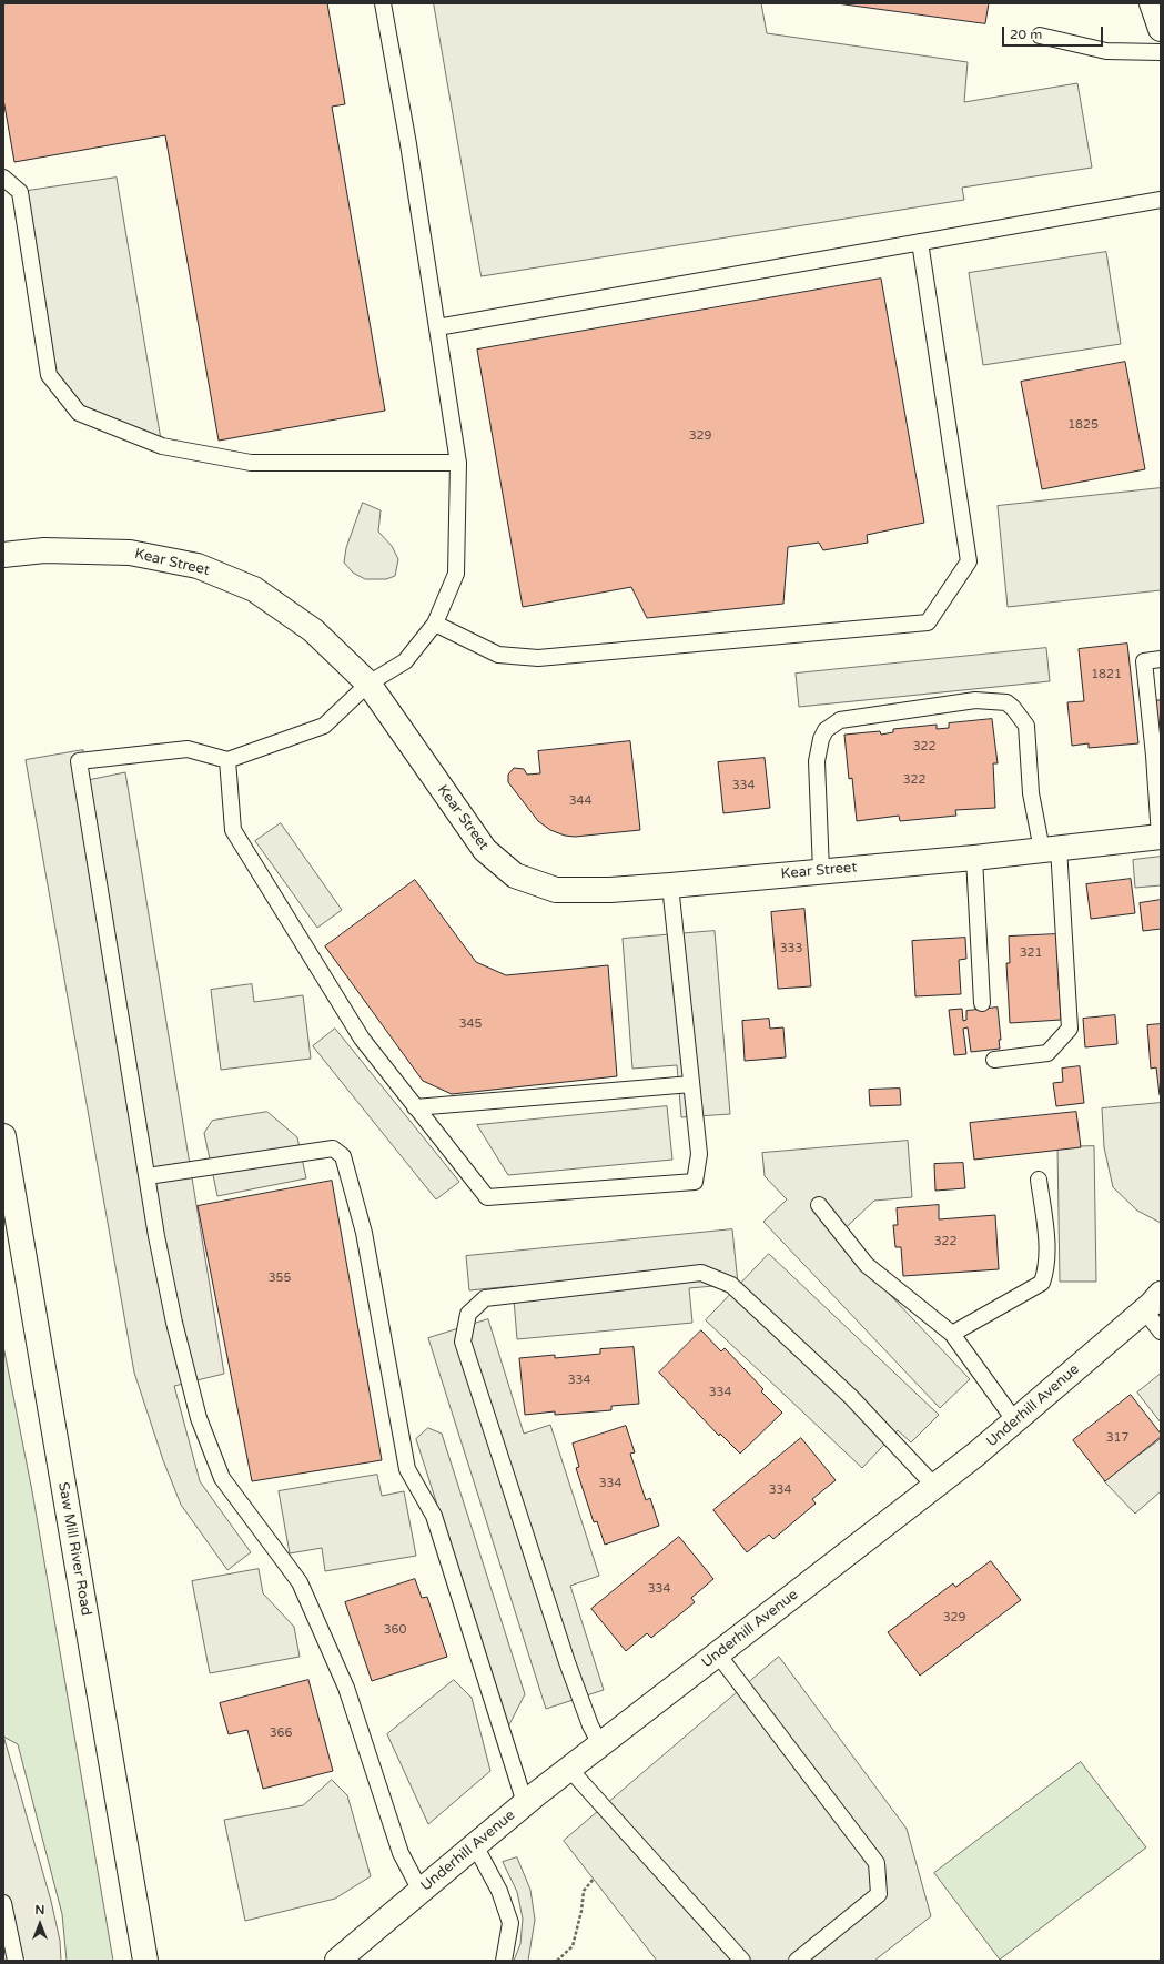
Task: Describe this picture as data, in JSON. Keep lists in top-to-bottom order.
{
  "streets": {
    "street": ["Kear Street", "Underhill Avenue", "Saw Mill River Road"]
  },
  "house_numbers": [
    "1825",
    "329",
    "1821",
    "322",
    "322",
    "334",
    "344",
    "333",
    "321",
    "345",
    "322",
    "355",
    "334",
    "334",
    "317",
    "334",
    "334",
    "334",
    "329",
    "360",
    "366"
  ],
  "scale_bar": "20 m",
  "north": "top"
}
